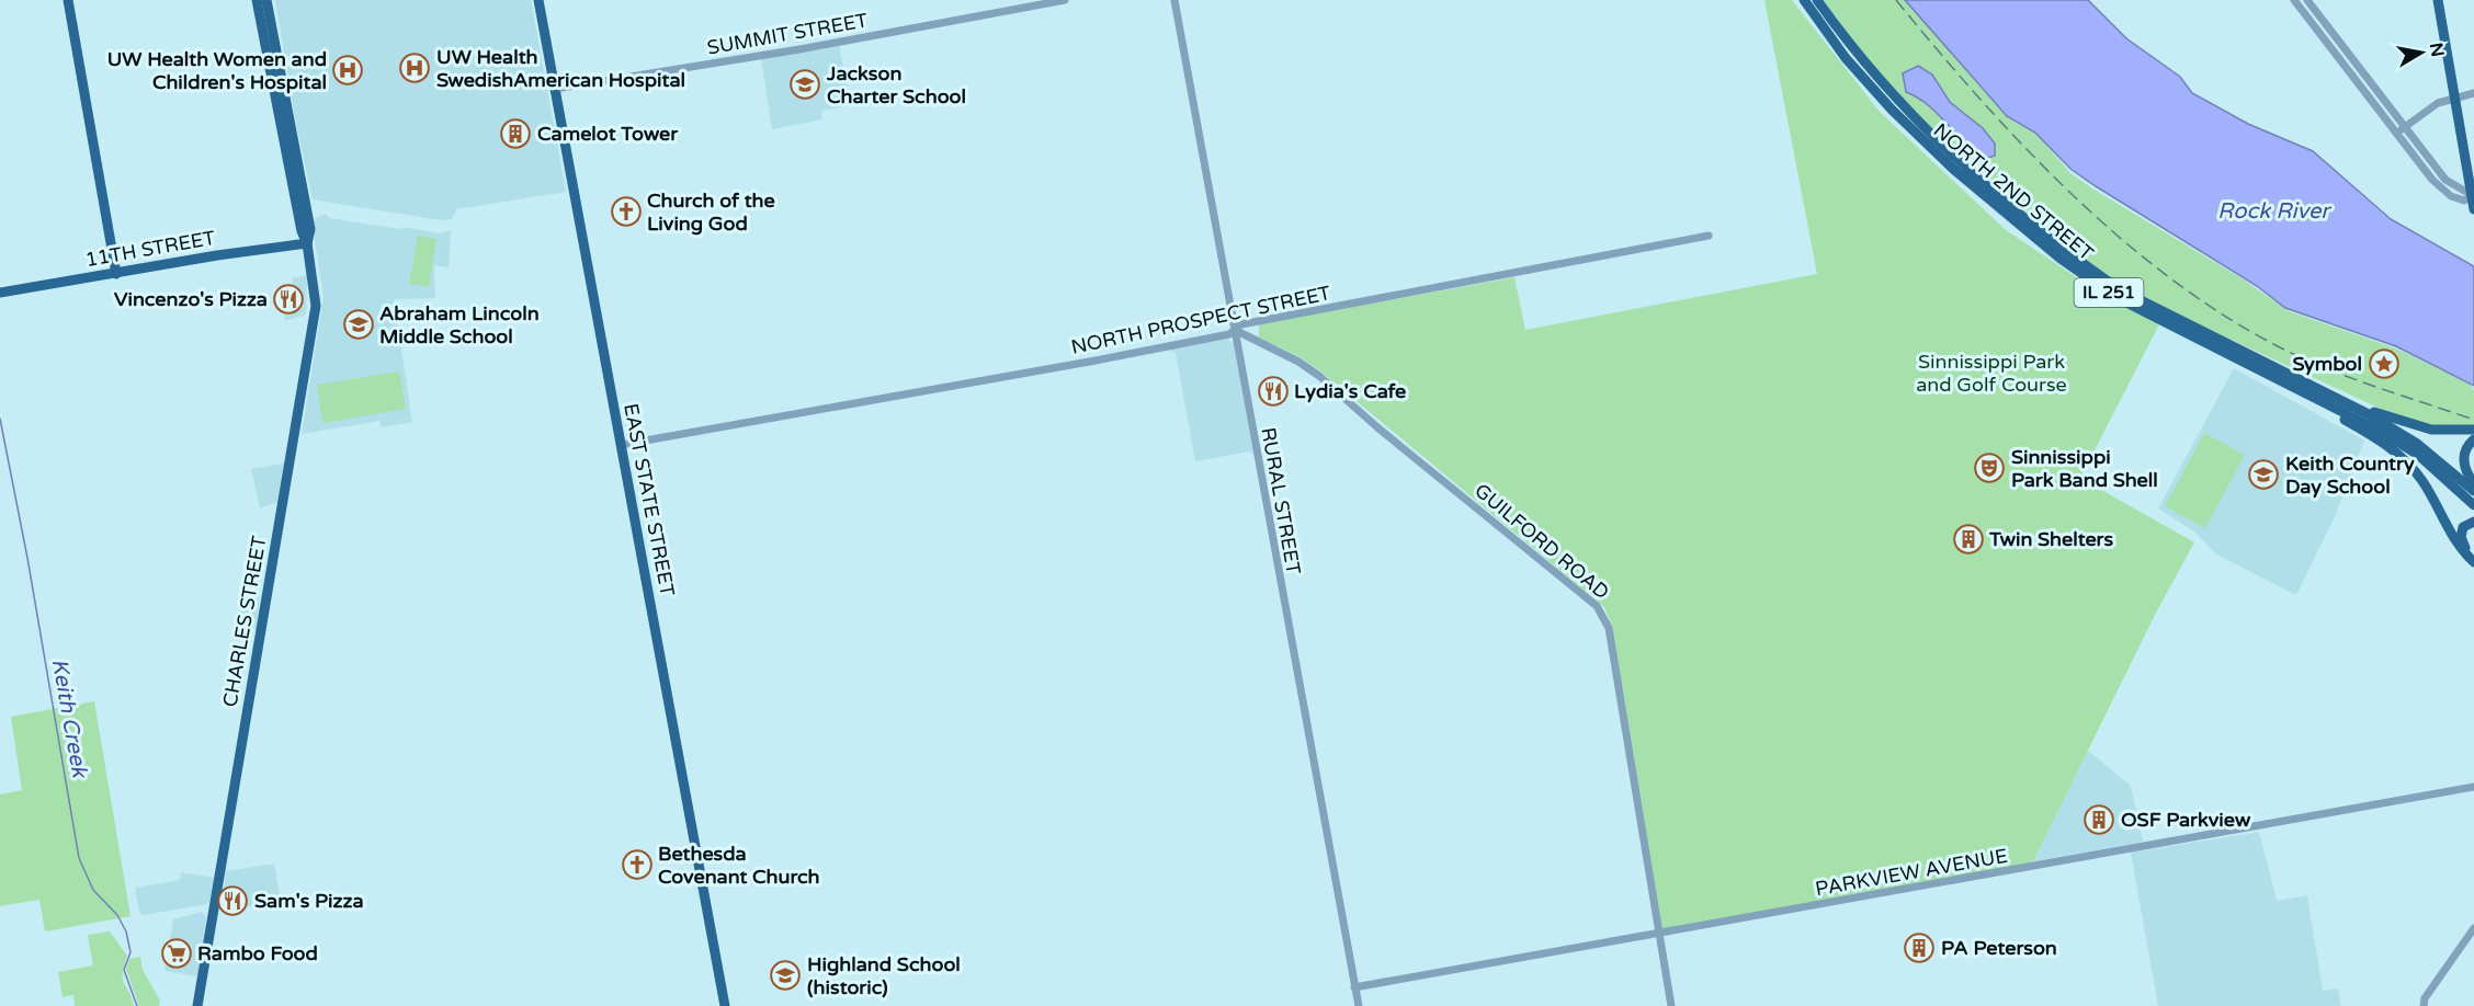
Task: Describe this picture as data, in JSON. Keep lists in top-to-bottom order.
{
  "streets": {
    "main road": [
      "NORTH 2ND STREET",
      "11TH STREET",
      "IL 251",
      "EAST STATE STREET",
      "CHARLES STREET"
    ],
    "street": [
      "SUMMIT STREET",
      "NORTH PROSPECT STREET",
      "RURAL STREET",
      "GUILFORD ROAD",
      "PARKVIEW AVENUE"
    ]
  },
  "crossings": [
    ["SUMMIT STREET", "EAST STATE STREET"],
    ["11TH STREET", "CHARLES STREET"],
    ["NORTH PROSPECT STREET", "EAST STATE STREET"],
    ["NORTH PROSPECT STREET", "RURAL STREET"],
    ["NORTH PROSPECT STREET", "GUILFORD ROAD"],
    ["RURAL STREET", "GUILFORD ROAD"],
    ["RURAL STREET", "PARKVIEW AVENUE"],
    ["GUILFORD ROAD", "PARKVIEW AVENUE"]
  ],
  "water": ["Rock River", "Keith Creek"],
  "parks": ["Sinnissippi Park and Golf Course"],
  "places": {
    "hospital": ["UW Health SwedishAmerican Hospital", "UW Health Women and Children's Hospital"],
    "school or university": [
      "Jackson Charter School",
      "Abraham Lincoln Middle School",
      "Keith Country Day School",
      "Highland School (historic)"
    ],
    "building": [
      "Camelot Tower",
      "Twin Shelters",
      "OSF Parkview",
      "PA Peterson"
    ],
    "church": ["Church of the Living God", "Bethesda Covenant Church"],
    "restaurant": ["Vincenzo's Pizza", "Lydia's Cafe", "Sam's Pizza"],
    "place": ["Symbol"],
    "theatre": ["Sinnissippi Park Band Shell"],
    "supermarket": ["Rambo Food"]
  },
  "north": "right"
}
